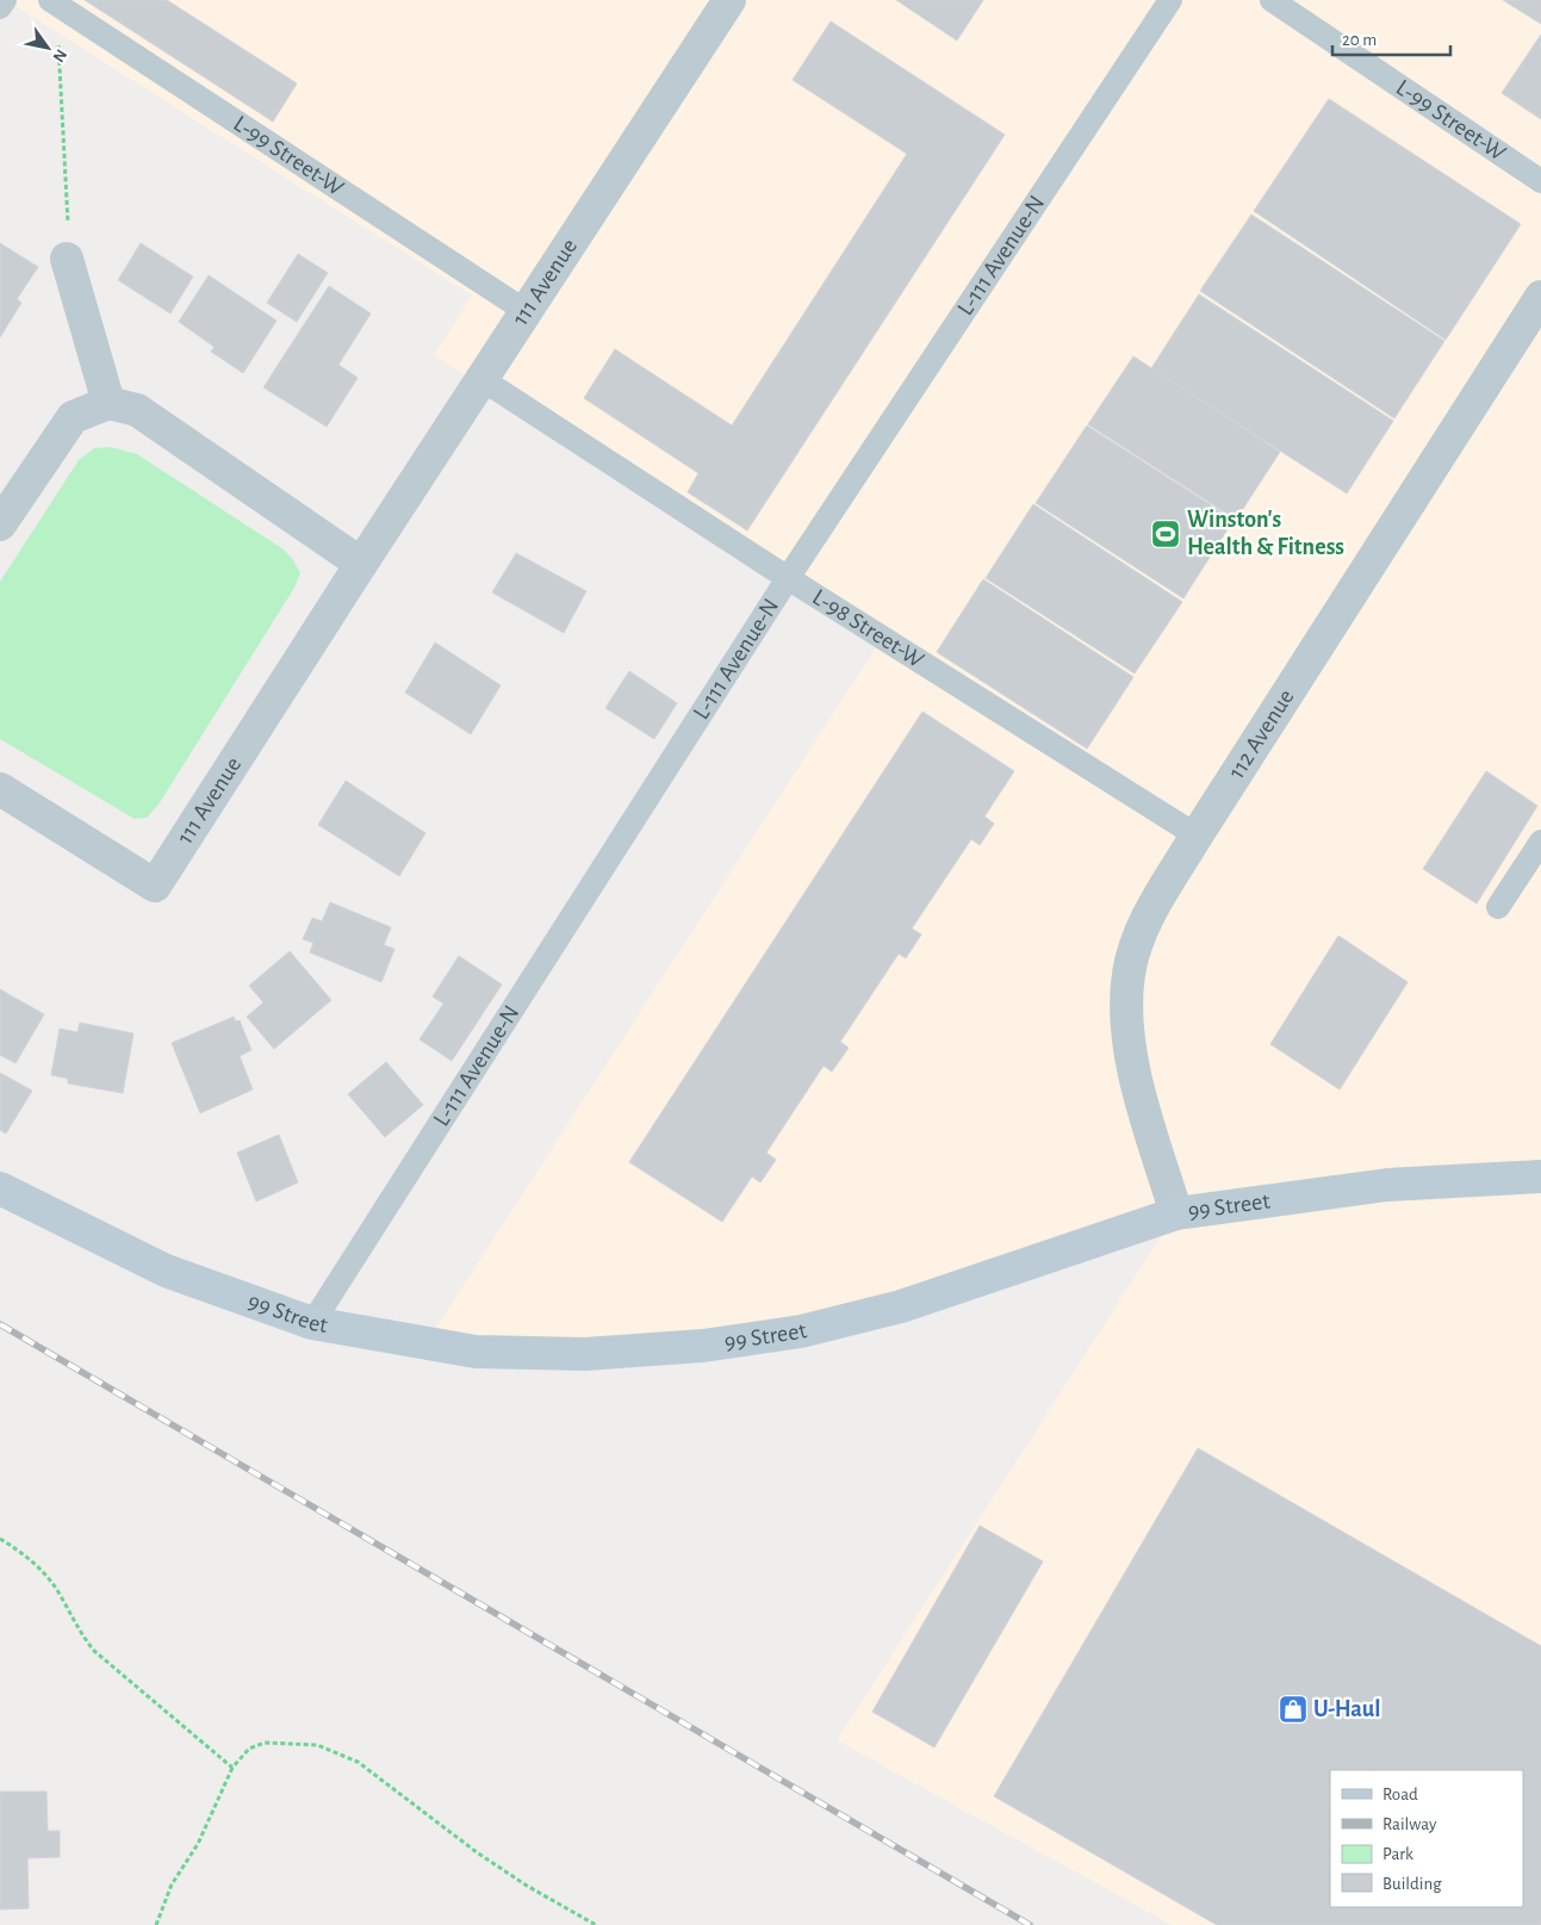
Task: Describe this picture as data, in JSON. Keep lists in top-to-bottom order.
{
  "streets": {
    "main road": ["99 Street"],
    "street": ["111 Avenue", "112 Avenue"],
    "lane": ["L-99 Street-W", "L-111 Avenue-N", "L-98 Street-W"]
  },
  "crossings": [
    ["L-99 Street-W", "111 Avenue"],
    ["L-111 Avenue-N", "L-98 Street-W"],
    ["L-111 Avenue-N", "99 Street"],
    ["111 Avenue", "L-98 Street-W"],
    ["L-98 Street-W", "112 Avenue"],
    ["112 Avenue", "99 Street"]
  ],
  "places": {
    "sports": ["Winston's Health & Fitness"],
    "shop": ["U-Haul"]
  },
  "legend": [
    "Road",
    "Railway",
    "Park",
    "Building"
  ],
  "scale_bar": "20 m",
  "north": "bottom right"
}
